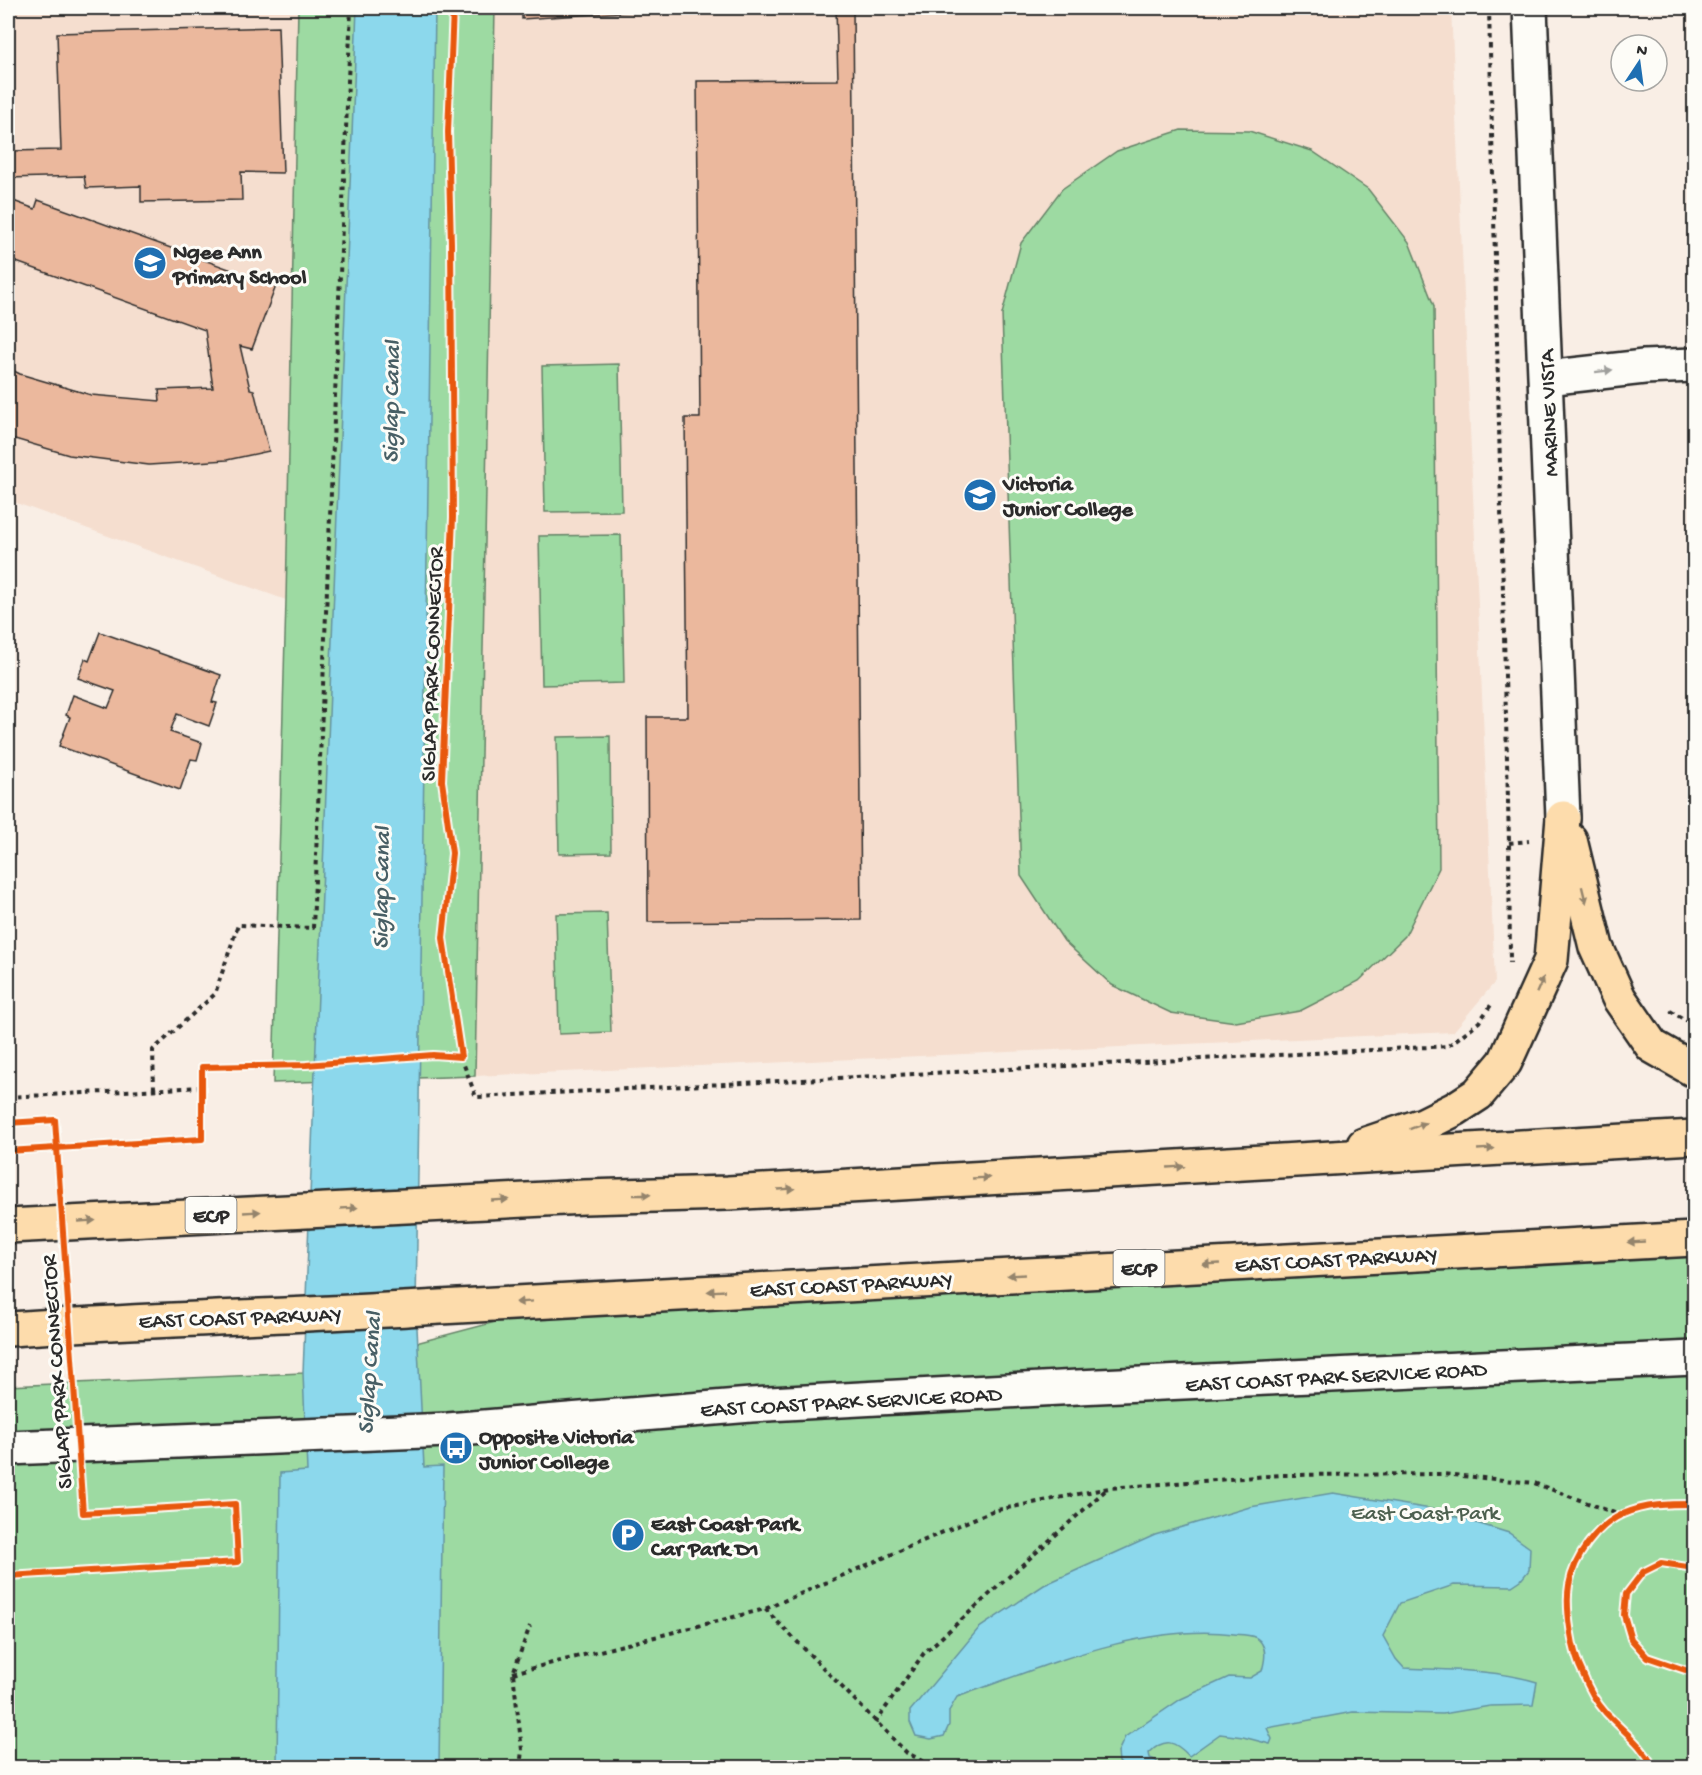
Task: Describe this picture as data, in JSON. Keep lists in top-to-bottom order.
{
  "streets": {
    "highway": ["ECP", "EAST COAST PARKWAY"],
    "street": ["MARINE VISTA", "EAST COAST PARK SERVICE ROAD"],
    "cycle path": ["SIGLAP PARK CONNECTOR"]
  },
  "water": ["Siglap Canal"],
  "parks": ["East Coast Park"],
  "places": {
    "school or university": ["Ngee Ann Primary School", "Victoria Junior College"],
    "bus stop": ["Opposite Victoria Junior College"],
    "parking": ["East Coast Park Car Park D1"]
  },
  "north": "top"
}
